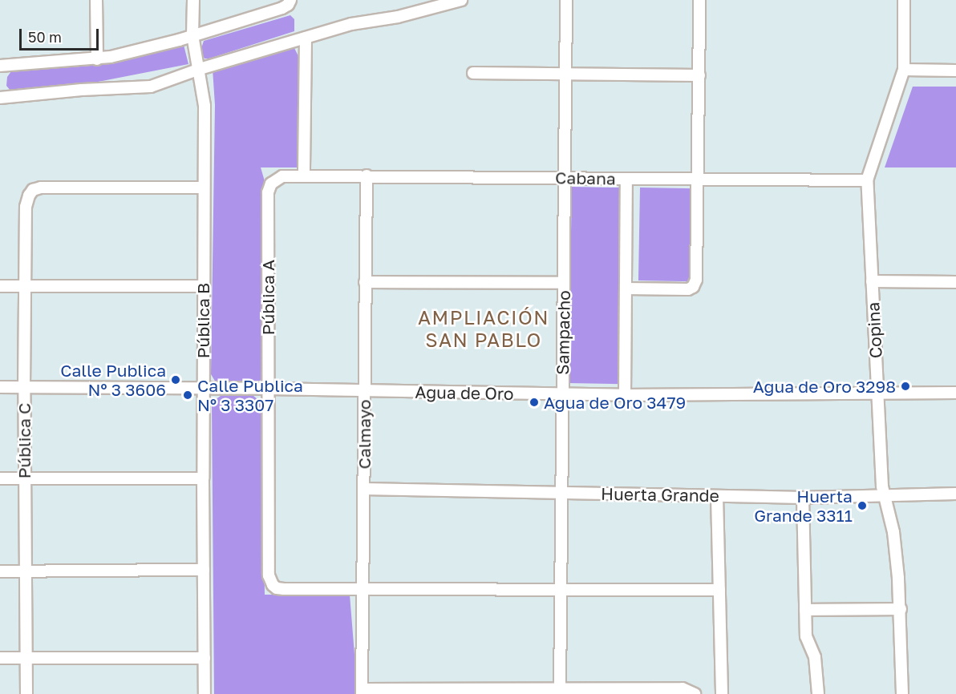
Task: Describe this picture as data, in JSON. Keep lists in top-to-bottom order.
{
  "streets": {
    "street": [
      "Cabana",
      "Pública A",
      "Pública B",
      "Copina",
      "Sampacho",
      "Agua de Oro",
      "Calmayo",
      "Pública C",
      "Huerta Grande"
    ]
  },
  "crossings": [
    ["Cabana", "Pública A"],
    ["Cabana", "Copina"],
    ["Cabana", "Sampacho"],
    ["Cabana", "Calmayo"],
    ["Pública A", "Agua de Oro"],
    ["Pública A", "Calmayo"],
    ["Pública B", "Agua de Oro"],
    ["Pública B", "Pública C"],
    ["Copina", "Agua de Oro"],
    ["Copina", "Huerta Grande"],
    ["Sampacho", "Agua de Oro"],
    ["Sampacho", "Huerta Grande"],
    ["Agua de Oro", "Calmayo"],
    ["Agua de Oro", "Pública C"],
    ["Calmayo", "Huerta Grande"]
  ],
  "districts": ["AMPLIACIÓN SAN PABLO"],
  "places": [
    "Calle Publica Nº 3 3606",
    "Agua de Oro 3298",
    "Calle Publica Nº 3 3307",
    "Agua de Oro 3479",
    "Huerta Grande 3311"
  ],
  "scale_bar": "50 m"
}
